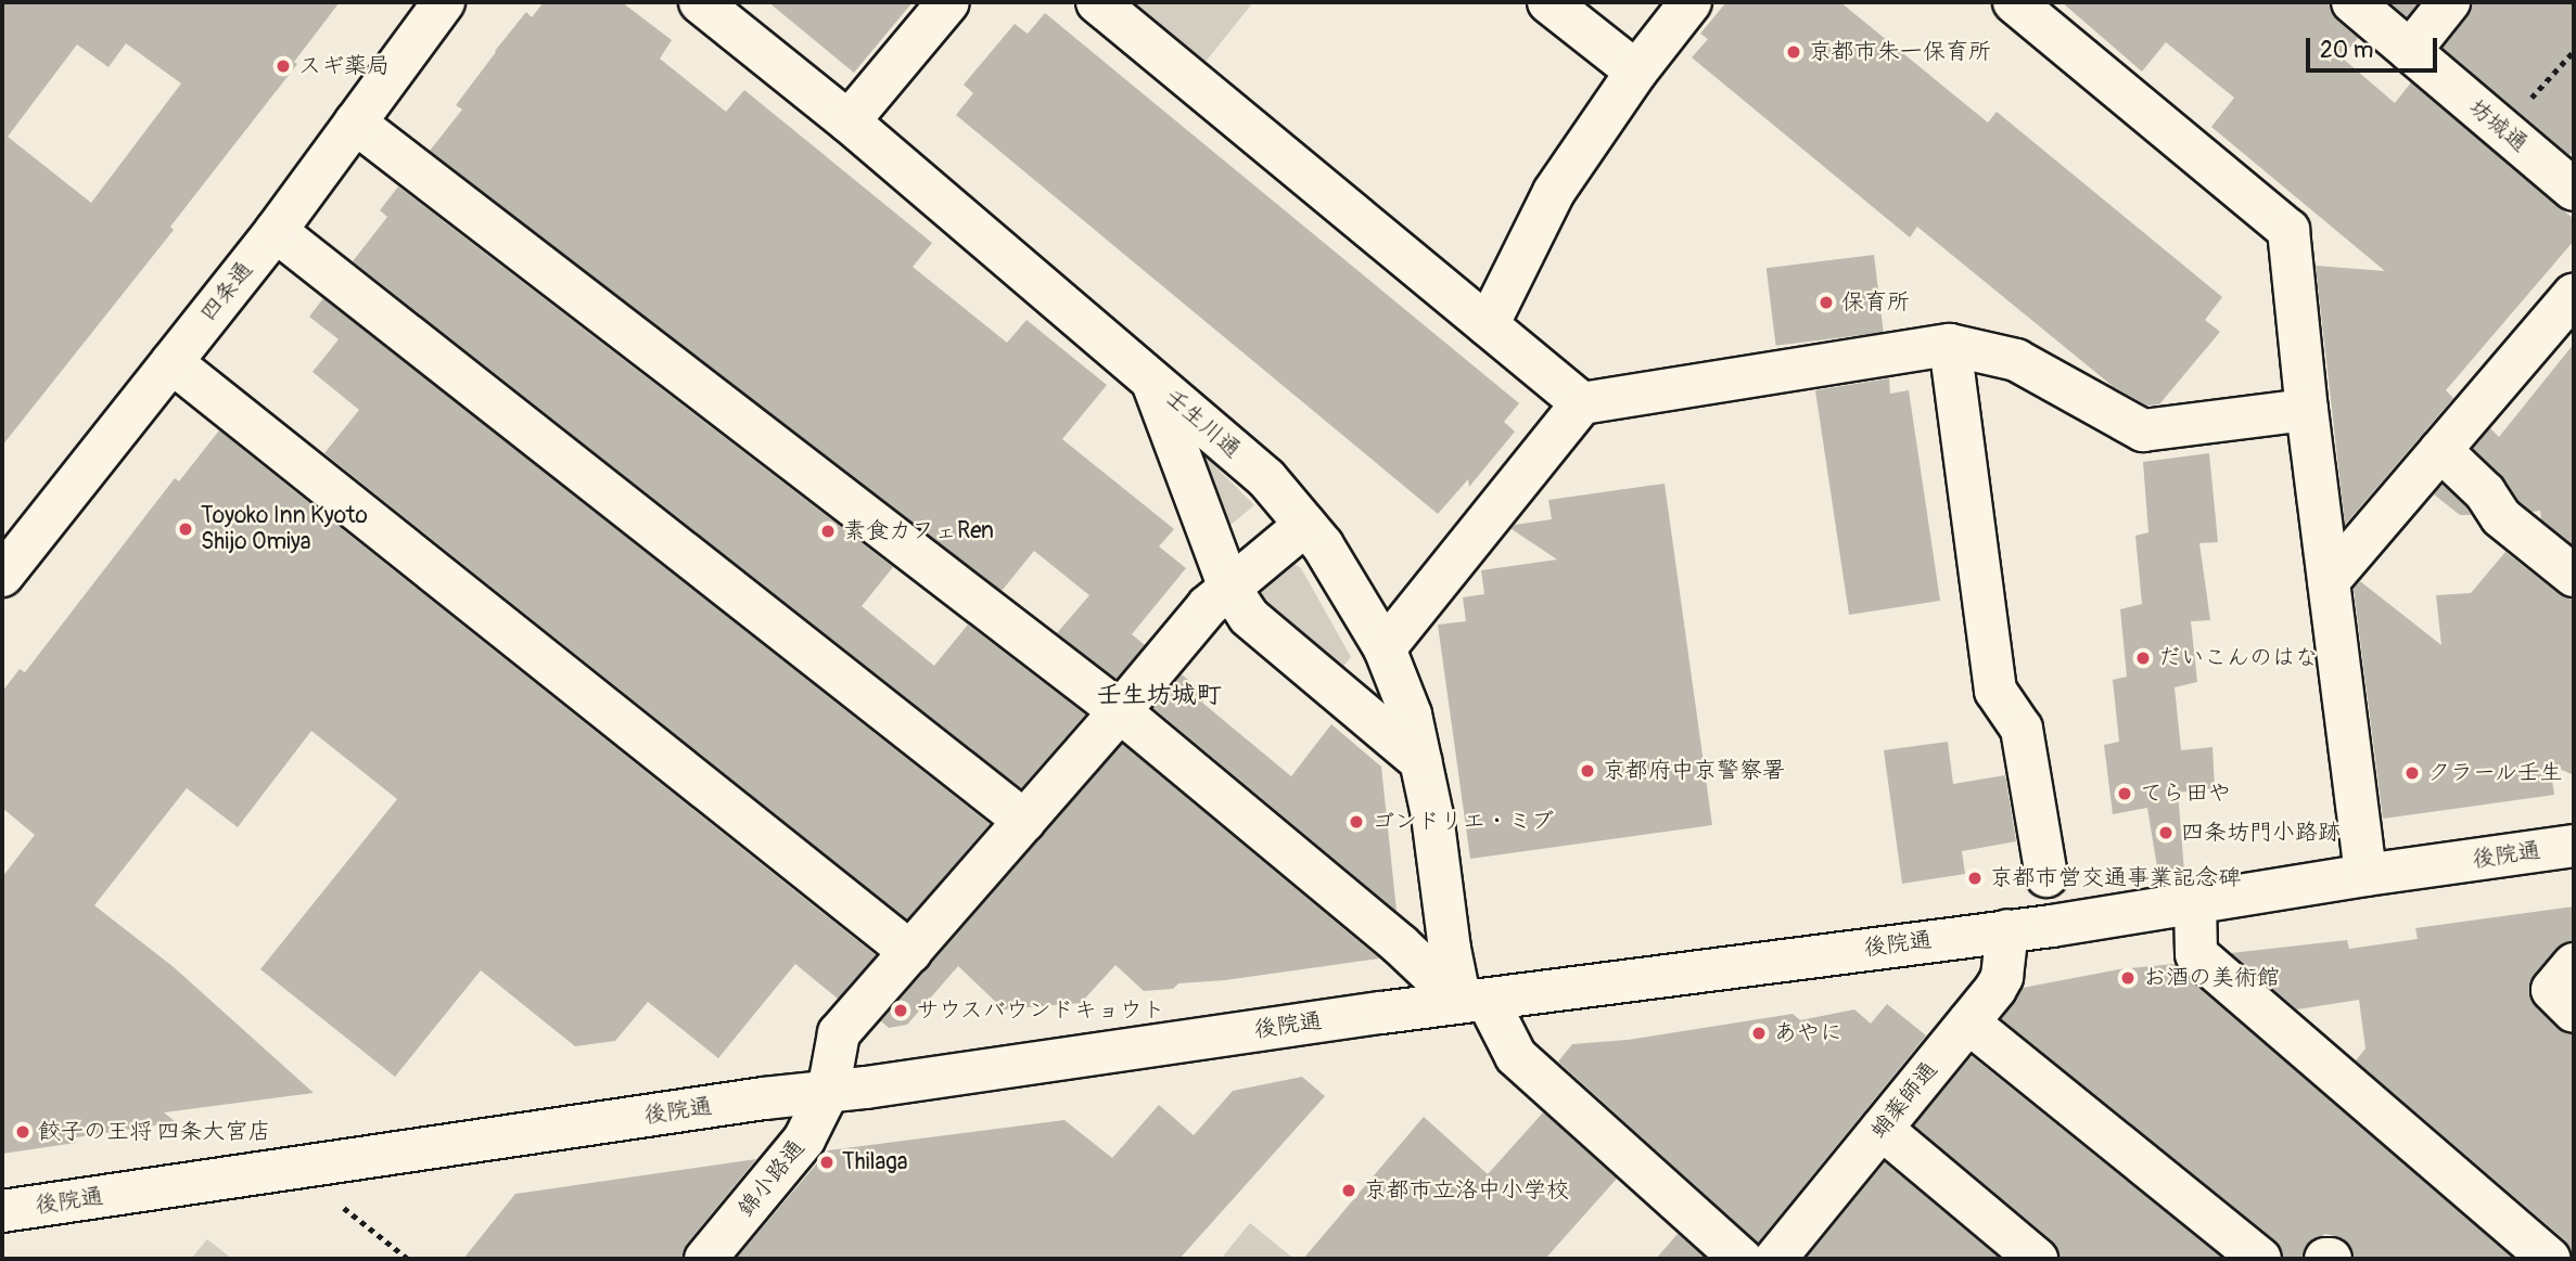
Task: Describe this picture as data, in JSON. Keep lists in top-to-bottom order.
{
  "streets": {
    "street": [
      "坊城通",
      "四条通",
      "壬生川通",
      "後院通",
      "蛸薬師通",
      "錦小路通"
    ]
  },
  "crossings": [
    ["壬生川通", "後院通"],
    ["壬生川通", "錦小路通"],
    ["後院通", "蛸薬師通"],
    ["後院通", "錦小路通"]
  ],
  "districts": ["壬生坊城町"],
  "places": [
    "京都市朱一保育所",
    "スギ薬局",
    "保育所",
    "Toyoko Inn Kyoto Shijo Omiya",
    "素食カフェRen",
    "だいこんのはな",
    "京都府中京警察署",
    "クラール壬生",
    "てら田や",
    "ゴンドリエ・ミブ",
    "四条坊門小路跡",
    "京都市営交通事業記念碑",
    "お酒の美術館",
    "サウスバウンドキョウト",
    "あやに",
    "餃子の王将 四条大宮店",
    "Thilaga",
    "京都市立洛中小学校"
  ],
  "scale_bar": "20 m"
}
